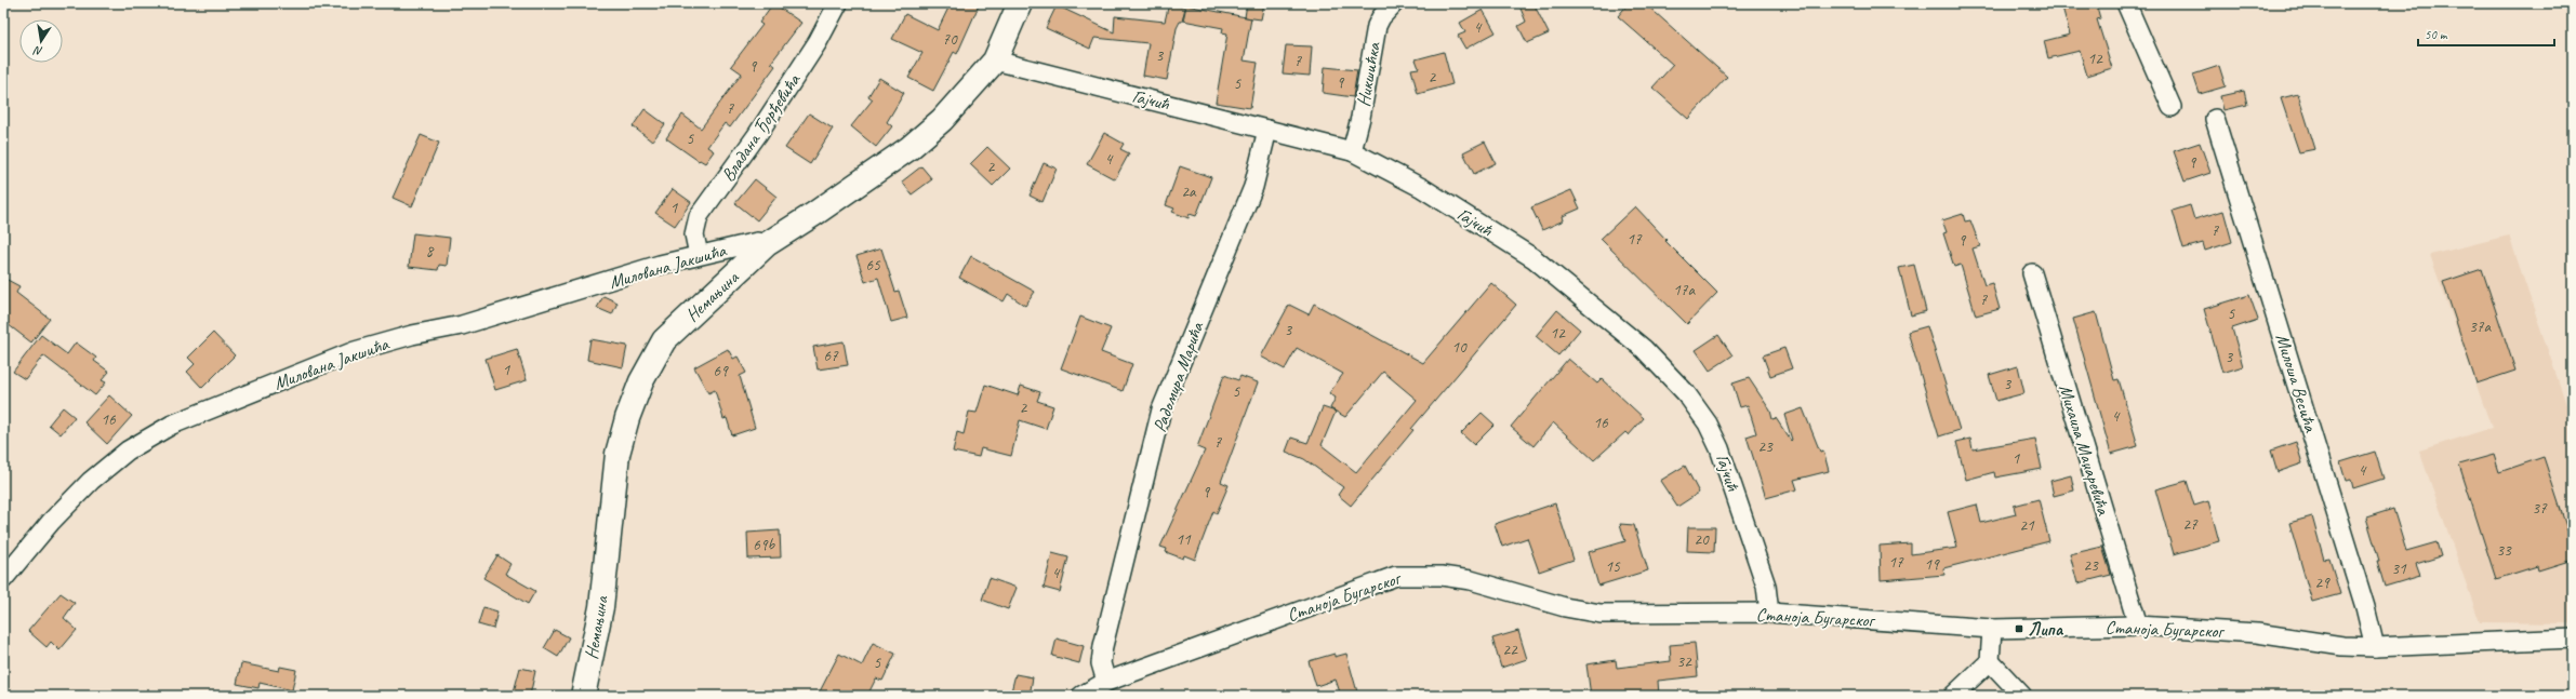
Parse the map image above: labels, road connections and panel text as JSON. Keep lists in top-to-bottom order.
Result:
{
  "streets": {
    "street": [
      "Никшићка",
      "Гајчић",
      "Владана Ђорђевића",
      "Милована Јакшића",
      "Немањина",
      "Радомира Марића",
      "Милоша Весића",
      "Михаила Маџаревића",
      "Станоја Бугарског"
    ]
  },
  "crossings": [
    ["Никшићка", "Гајчић"],
    ["Гајчић", "Немањина"],
    ["Гајчић", "Радомира Марића"],
    ["Гајчић", "Станоја Бугарског"],
    ["Владана Ђорђевића", "Милована Јакшића"],
    ["Милована Јакшића", "Немањина"],
    ["Радомира Марића", "Станоја Бугарског"],
    ["Милоша Весића", "Станоја Бугарског"],
    ["Михаила Маџаревића", "Станоја Бугарског"]
  ],
  "places": {
    "transit": ["Липа"]
  },
  "house_numbers": [
    "4",
    "70",
    "3",
    "12",
    "7",
    "9",
    "2",
    "9",
    "5",
    "7",
    "5",
    "4",
    "9",
    "2",
    "2a",
    "1",
    "7",
    "17",
    "9",
    "8",
    "65",
    "17a",
    "7",
    "5",
    "37a",
    "3",
    "12",
    "10",
    "67",
    "3",
    "1",
    "69",
    "3",
    "5",
    "2",
    "4",
    "16",
    "16",
    "7",
    "23",
    "1",
    "4",
    "9",
    "37",
    "27",
    "21",
    "11",
    "20",
    "69b",
    "33",
    "17",
    "19",
    "23",
    "15",
    "31",
    "4",
    "29",
    "22",
    "32",
    "5"
  ],
  "scale_bar": "50 m",
  "north": "bottom"
}
